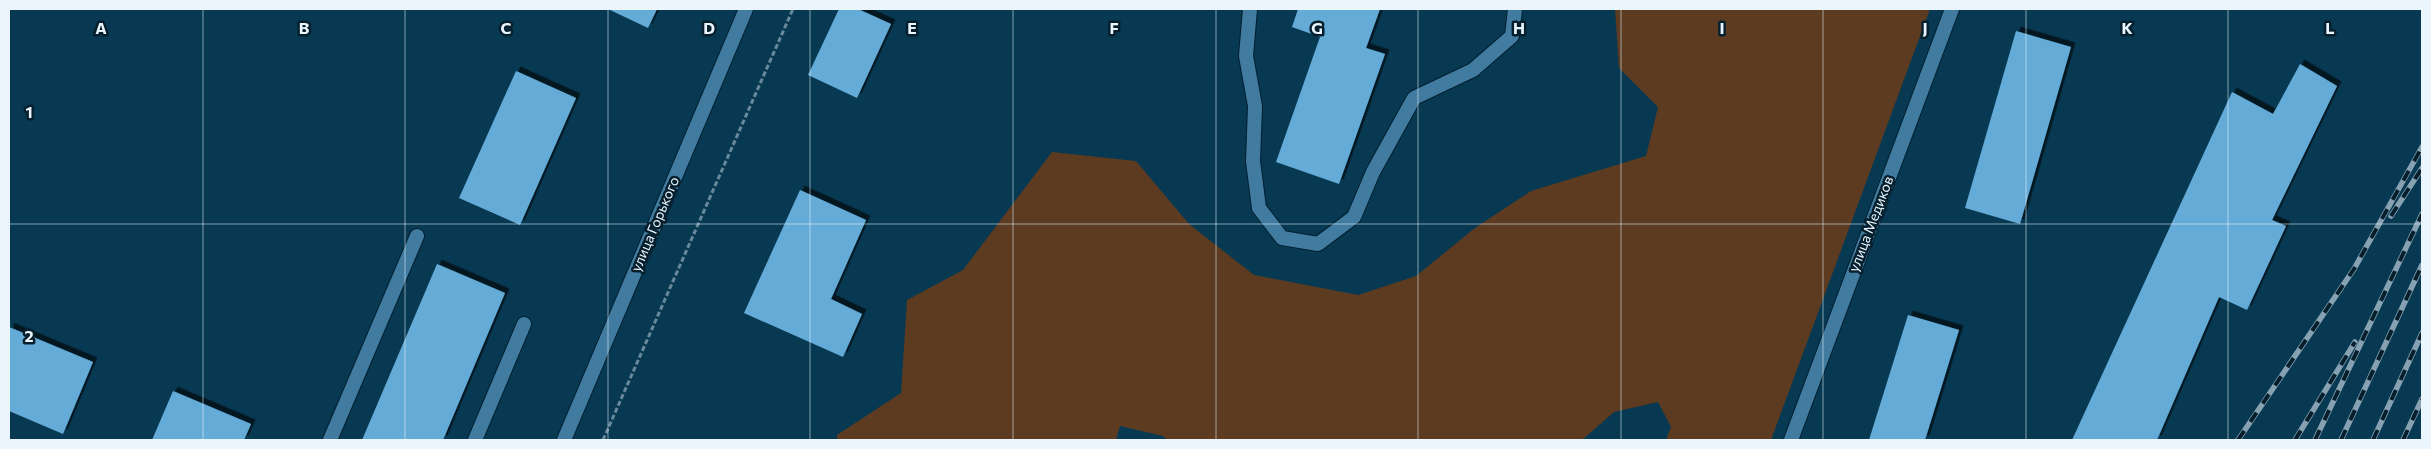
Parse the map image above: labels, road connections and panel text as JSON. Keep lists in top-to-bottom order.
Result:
{
  "streets": {
    "street": ["улица Горького", "улица Медиков"]
  },
  "grid": {
    "columns": [
      "A",
      "B",
      "C",
      "D",
      "E",
      "F",
      "G",
      "H",
      "I",
      "J",
      "K",
      "L"
    ],
    "rows": ["1", "2"]
  }
}
